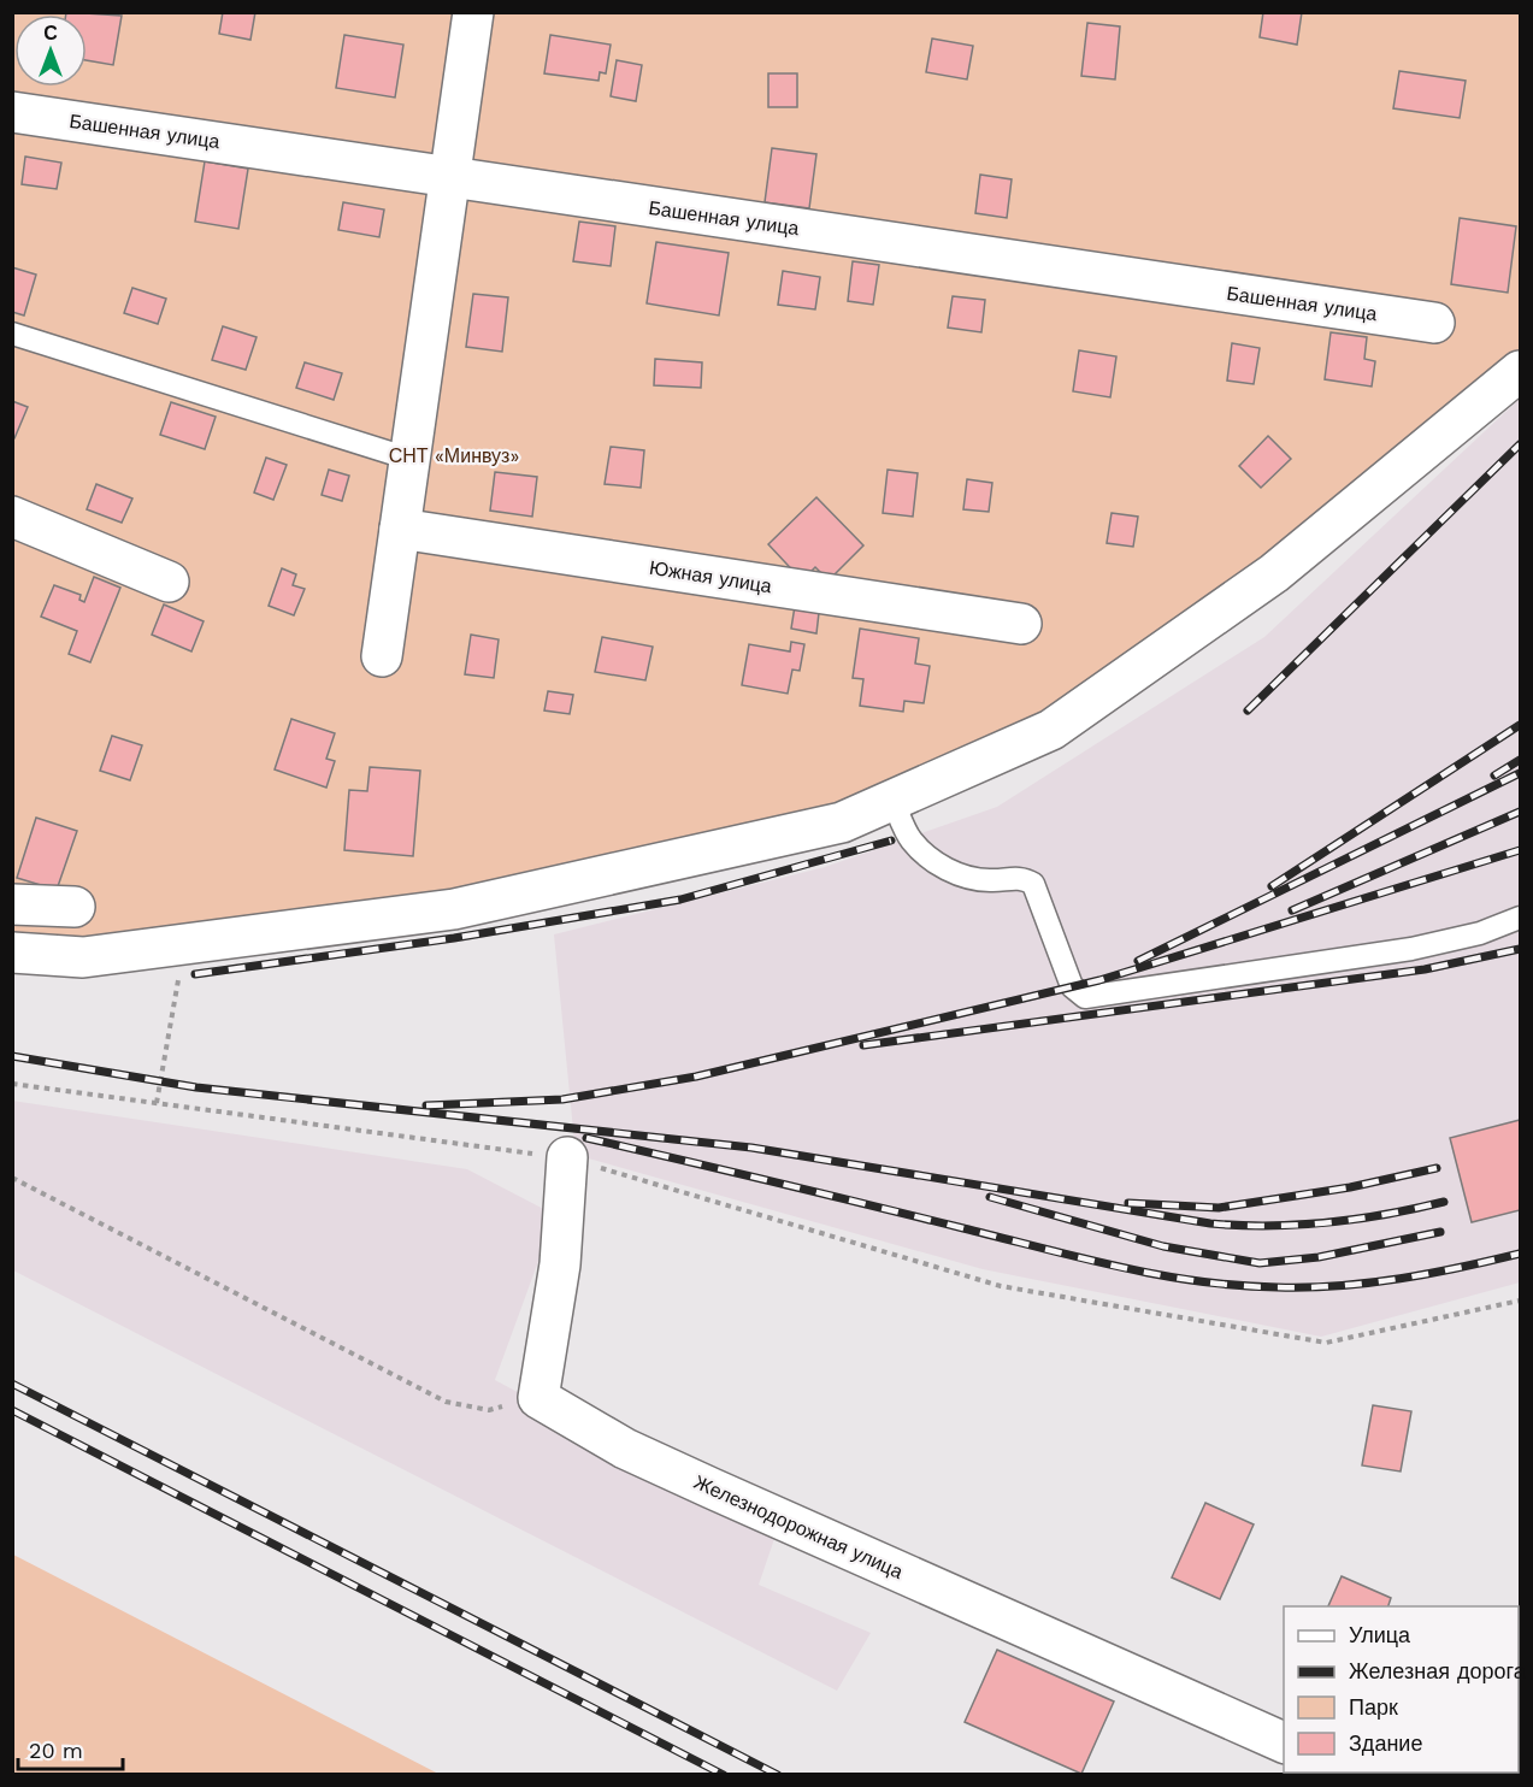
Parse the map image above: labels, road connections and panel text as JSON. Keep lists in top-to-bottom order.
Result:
{
  "streets": {
    "street": ["Башенная улица", "Южная улица", "Железнодорожная улица"]
  },
  "parks": ["СНТ «Минвуз»"],
  "legend": [
    "Улица",
    "Железная дорога",
    "Парк",
    "Здание"
  ],
  "scale_bar": "20 m",
  "north": "top"
}
